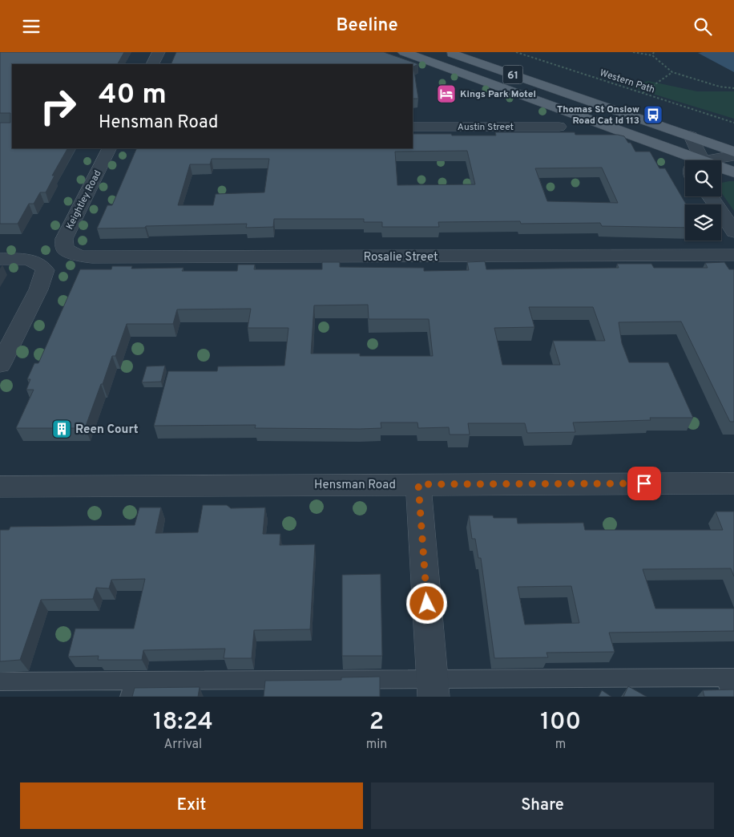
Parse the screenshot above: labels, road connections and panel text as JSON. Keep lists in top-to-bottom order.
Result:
{
  "streets": {
    "main road": ["61"],
    "street": [
      "Austin Street",
      "Keightley Road",
      "Rosalie Street",
      "Hensman Road"
    ],
    "path": ["Western Path"]
  },
  "crossings": [
    ["Keightley Road", "Rosalie Street"]
  ],
  "places": {
    "hotel": ["Kings Park Motel"],
    "bus stop": ["Thomas St Onslow Road Cat Id 113"],
    "building": ["Reen Court"]
  },
  "page": {
    "header": "Beeline",
    "turn": ["40 m", "Hensman Road"],
    "eta": [
      "18:24",
      "Arrival",
      "2",
      "min",
      "100",
      "m"
    ],
    "buttons": ["Exit", "Share"]
  }
}
